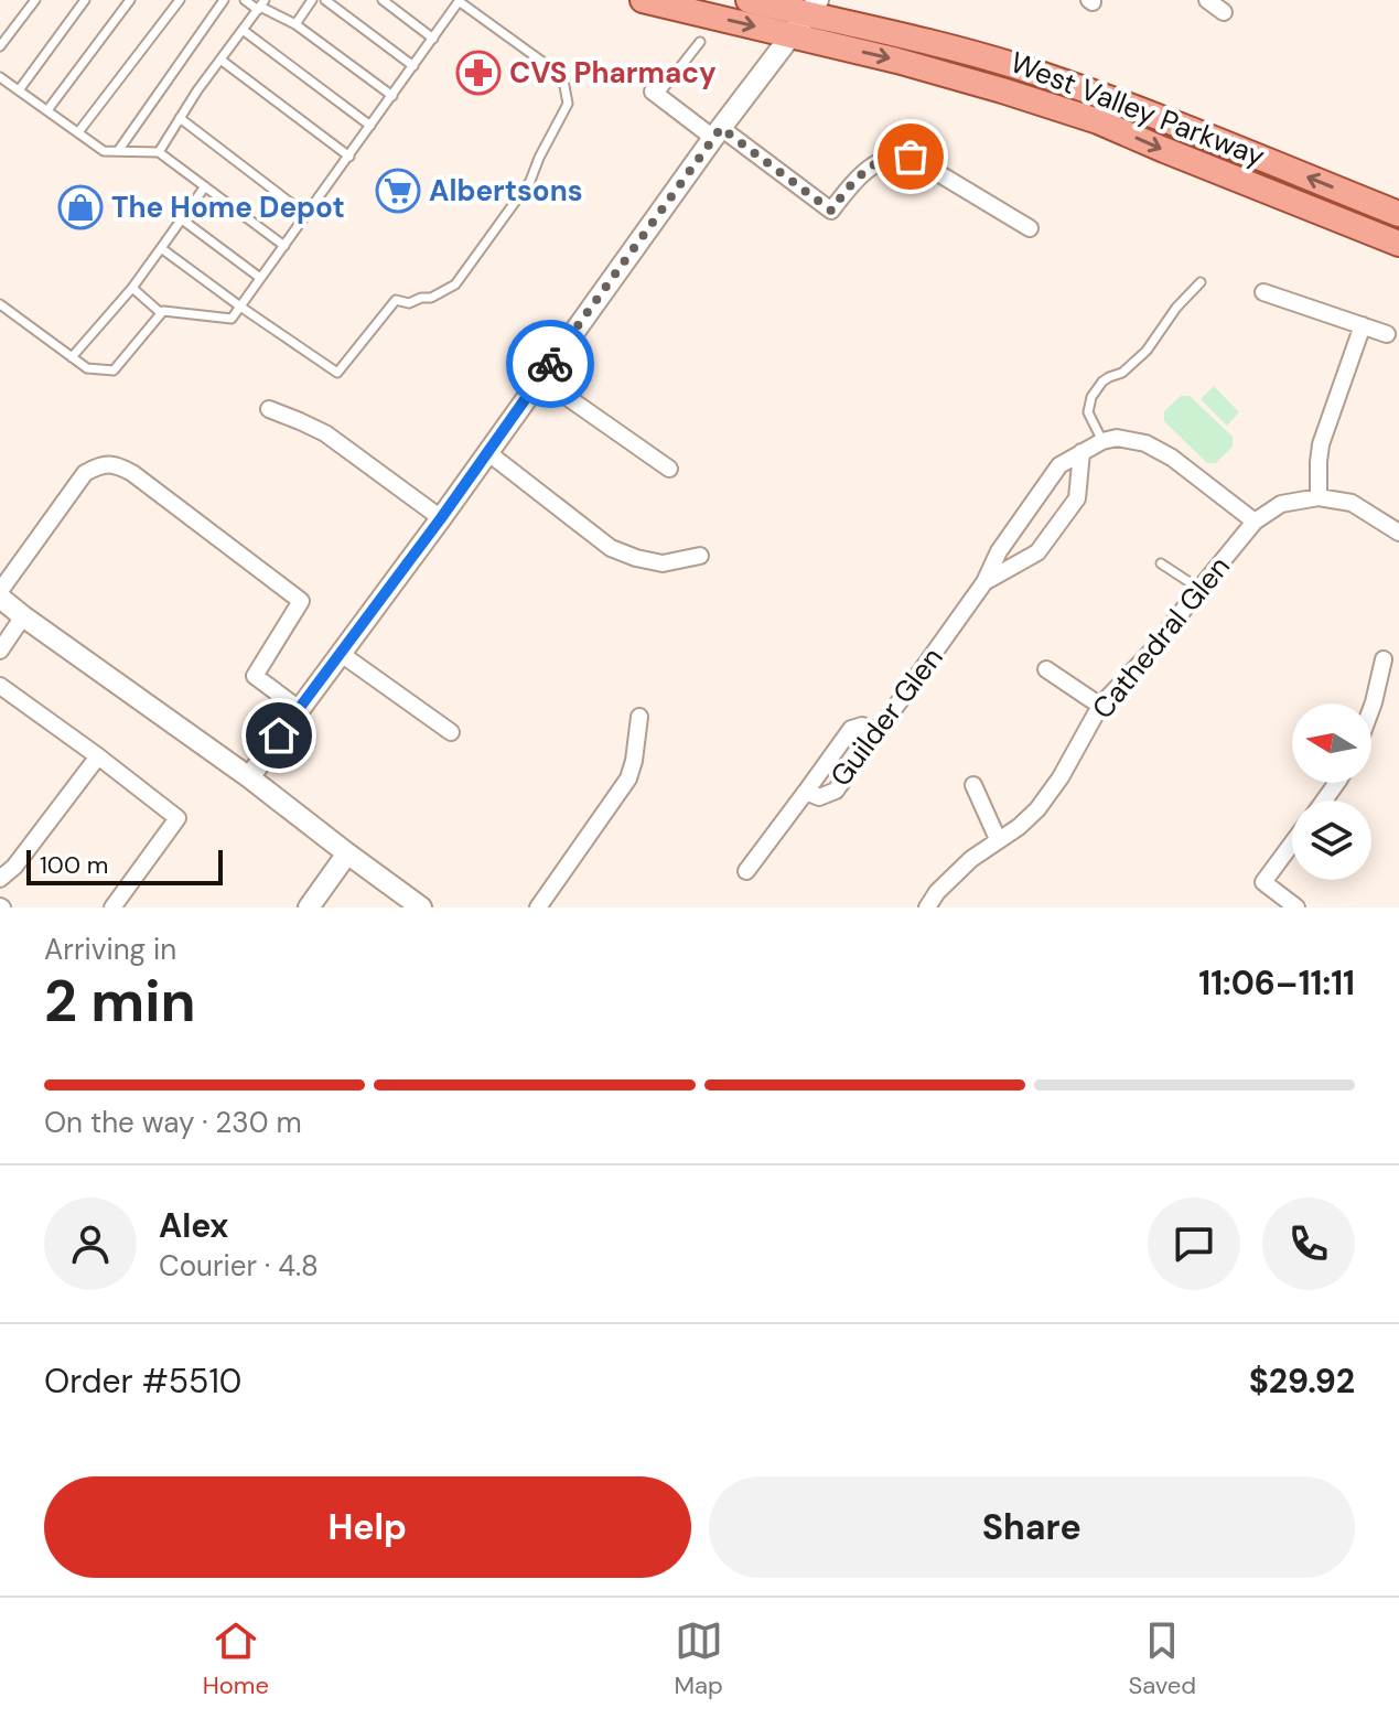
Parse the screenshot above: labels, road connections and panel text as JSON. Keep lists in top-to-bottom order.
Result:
{
  "streets": {
    "main road": ["West Valley Parkway"],
    "street": ["Cathedral Glen", "Guilder Glen"]
  },
  "places": {
    "pharmacy": ["CVS Pharmacy"],
    "supermarket": ["Albertsons"],
    "shop": ["The Home Depot"]
  },
  "scale_bar": "100 m",
  "north": "left",
  "page": {
    "scale": "100 m",
    "heading": ["2 min", "Arriving in", "11:06–11:11"],
    "panel": [
      "Alex",
      "Courier · 4.8",
      "Order #5510",
      "$29.92"
    ],
    "bar": "On the way · 230 m",
    "buttons": ["Help", "Share"],
    "tabs": ["Home", "Map", "Saved"]
  }
}
